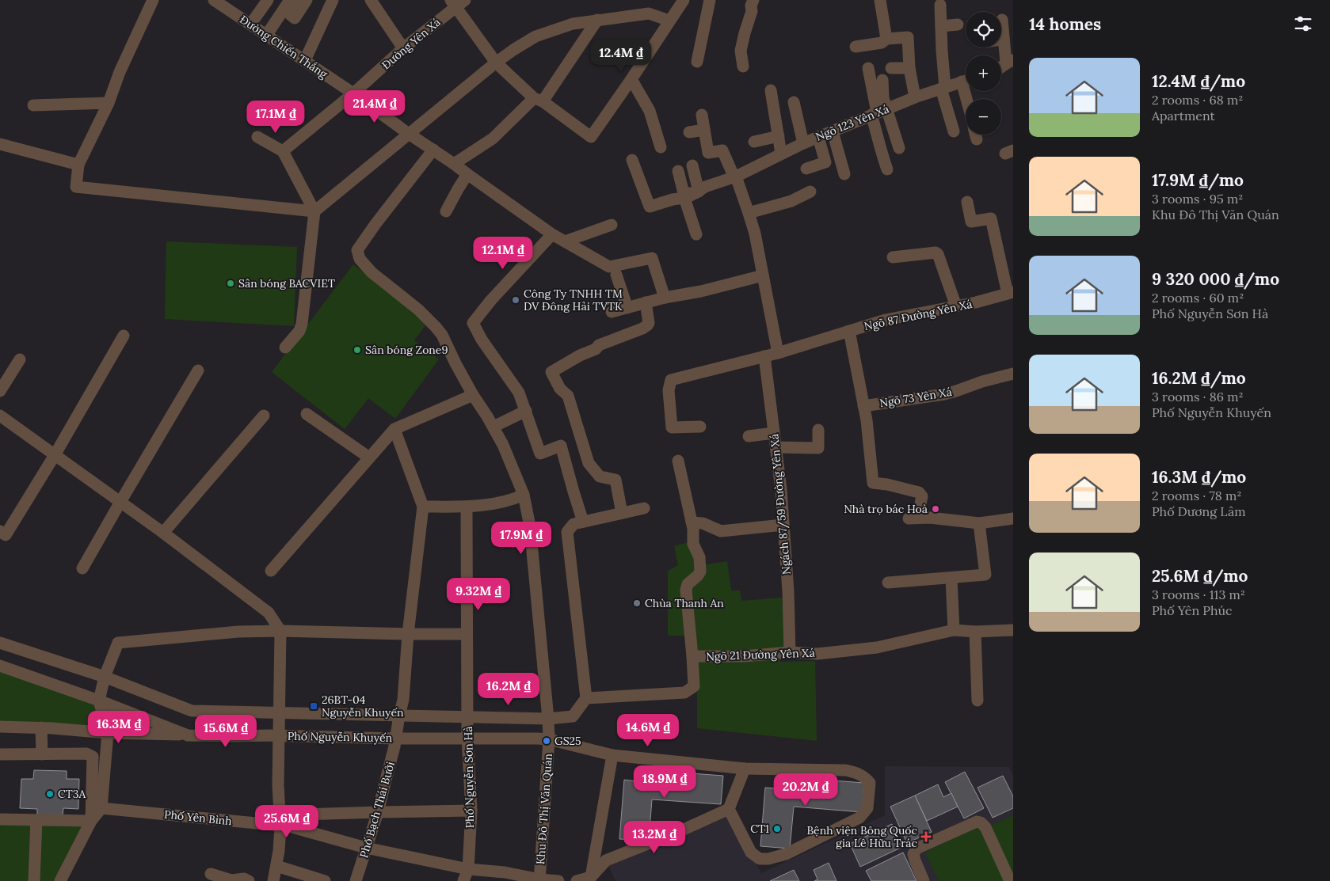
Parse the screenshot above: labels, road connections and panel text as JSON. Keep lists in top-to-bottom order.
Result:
{
  "streets": {
    "street": [
      "Đường Yên Xá",
      "Đường Chiến Thắng",
      "Ngõ 123 Yên Xá",
      "Ngõ 87 Đường Yên Xá",
      "Ngõ 73 Yên Xá",
      "Ngách 87/59 Đường Yên Xá",
      "Ngõ 21 Đường Yên Xá",
      "Phố Nguyễn Khuyến",
      "Phố Nguyễn Sơn Hà",
      "Khu Đô Thị Văn Quán",
      "Phố Bạch Thái Bưởi",
      "Phố Yên Bình"
    ]
  },
  "crossings": [
    ["Đường Yên Xá", "Đường Chiến Thắng"],
    ["Đường Chiến Thắng", "Khu Đô Thị Văn Quán"],
    ["Ngõ 87 Đường Yên Xá", "Ngách 87/59 Đường Yên Xá"],
    ["Ngách 87/59 Đường Yên Xá", "Ngõ 21 Đường Yên Xá"],
    ["Phố Nguyễn Khuyến", "Phố Nguyễn Sơn Hà"],
    ["Phố Nguyễn Khuyến", "Khu Đô Thị Văn Quán"],
    ["Phố Nguyễn Khuyến", "Phố Bạch Thái Bưởi"],
    ["Phố Nguyễn Sơn Hà", "Phố Yên Bình"],
    ["Khu Đô Thị Văn Quán", "Phố Yên Bình"],
    ["Phố Bạch Thái Bưởi", "Phố Yên Bình"]
  ],
  "places": {
    "other": [
      "Sân bóng BACVIET",
      "Công Ty TNHH TM DV Đông Hải TVTK",
      "Sân bóng Zone9",
      "Nhà trọ bác Hoà",
      "Chùa Thanh An",
      "GS25",
      "CT3A",
      "CT1"
    ],
    "transit": ["26BT-04 Nguyễn Khuyến"],
    "health": ["Bệnh viện Bỏng Quốc gia Lê Hữu Trác"]
  },
  "page": {
    "heading": "14 homes",
    "map_buttons": ["+", "−"],
    "price": [
      "12.4M ₫",
      "21.4M ₫",
      "17.1M ₫",
      "12.1M ₫",
      "17.9M ₫",
      "9.32M ₫",
      "16.2M ₫",
      "16.3M ₫",
      "14.6M ₫",
      "15.6M ₫",
      "18.9M ₫",
      "20.2M ₫",
      "25.6M ₫",
      "13.2M ₫"
    ],
    "list": [
      {
        "name": "12.4M ₫/mo",
        "note": "2 rooms · 68 m² · Apartment"
      },
      {
        "name": "17.9M ₫/mo",
        "note": "3 rooms · 95 m² · Khu Đô Thị Văn Quán"
      },
      {
        "name": "9 320 000 ₫/mo",
        "note": "2 rooms · 60 m² · Phố Nguyễn Sơn Hà"
      },
      {
        "name": "16.2M ₫/mo",
        "note": "3 rooms · 86 m² · Phố Nguyễn Khuyến"
      },
      {
        "name": "16.3M ₫/mo",
        "note": "2 rooms · 78 m² · Phố Dương Lâm"
      },
      {
        "name": "25.6M ₫/mo",
        "note": "3 rooms · 113 m² · Phố Yên Phúc"
      }
    ]
  }
}
